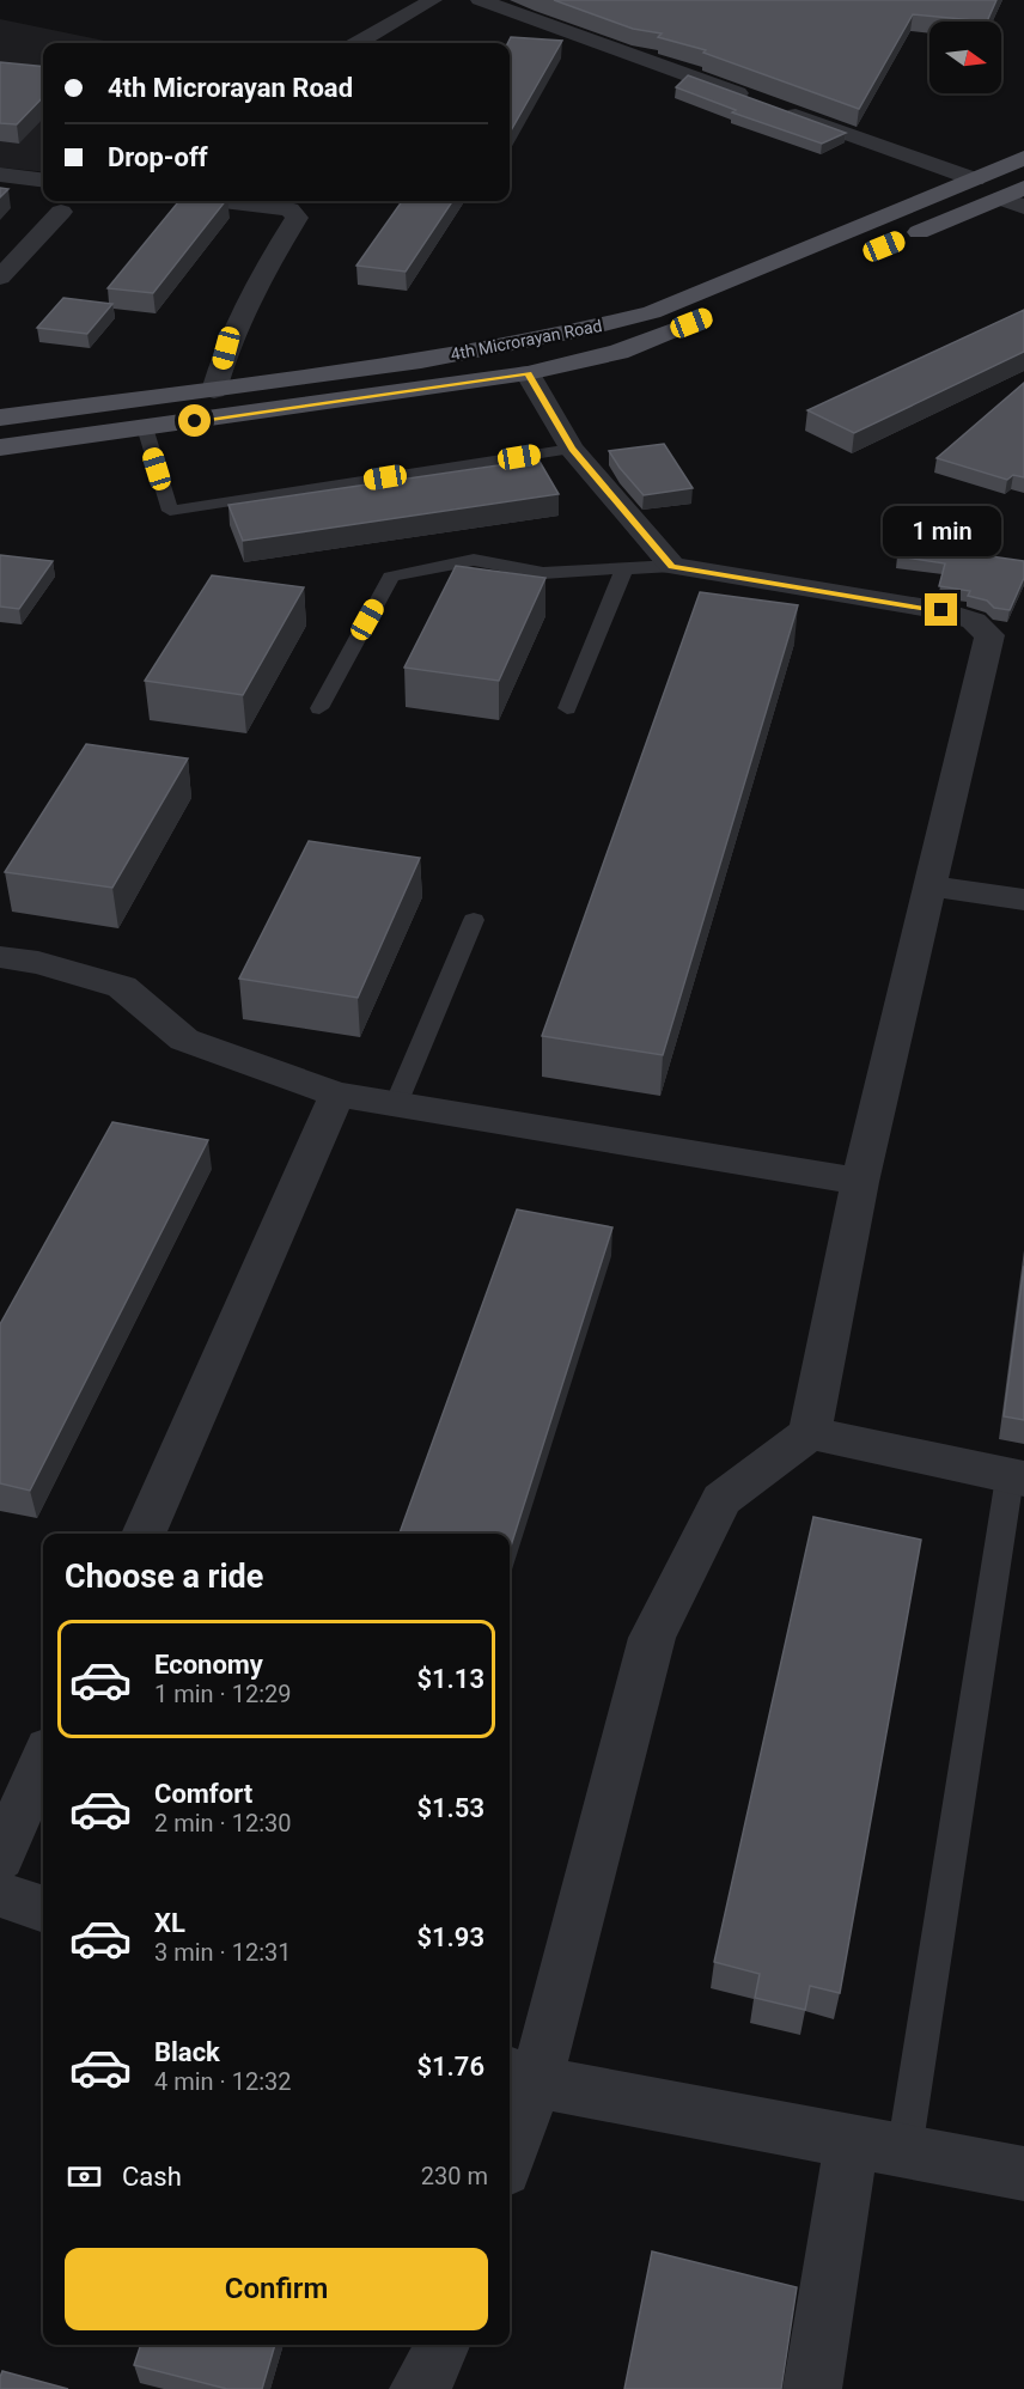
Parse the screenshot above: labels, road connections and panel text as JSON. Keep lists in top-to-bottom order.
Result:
{
  "streets": {
    "main road": ["4th Microrayan Road"]
  },
  "north": "right",
  "page": {
    "banner": ["4th Microrayan Road", "Drop-off"],
    "bubble": "1 min",
    "heading": "Choose a ride",
    "list": [
      {
        "name": "Economy",
        "note": "1 min · 12:29",
        "value": "$1.13"
      },
      {
        "name": "Comfort",
        "note": "2 min · 12:30",
        "value": "$1.53"
      },
      {
        "name": "XL",
        "note": "3 min · 12:31",
        "value": "$1.93"
      },
      {
        "name": "Black",
        "note": "4 min · 12:32",
        "value": "$1.76"
      }
    ],
    "pay": ["Cash", "230 m"],
    "buttons": "Confirm"
  }
}
